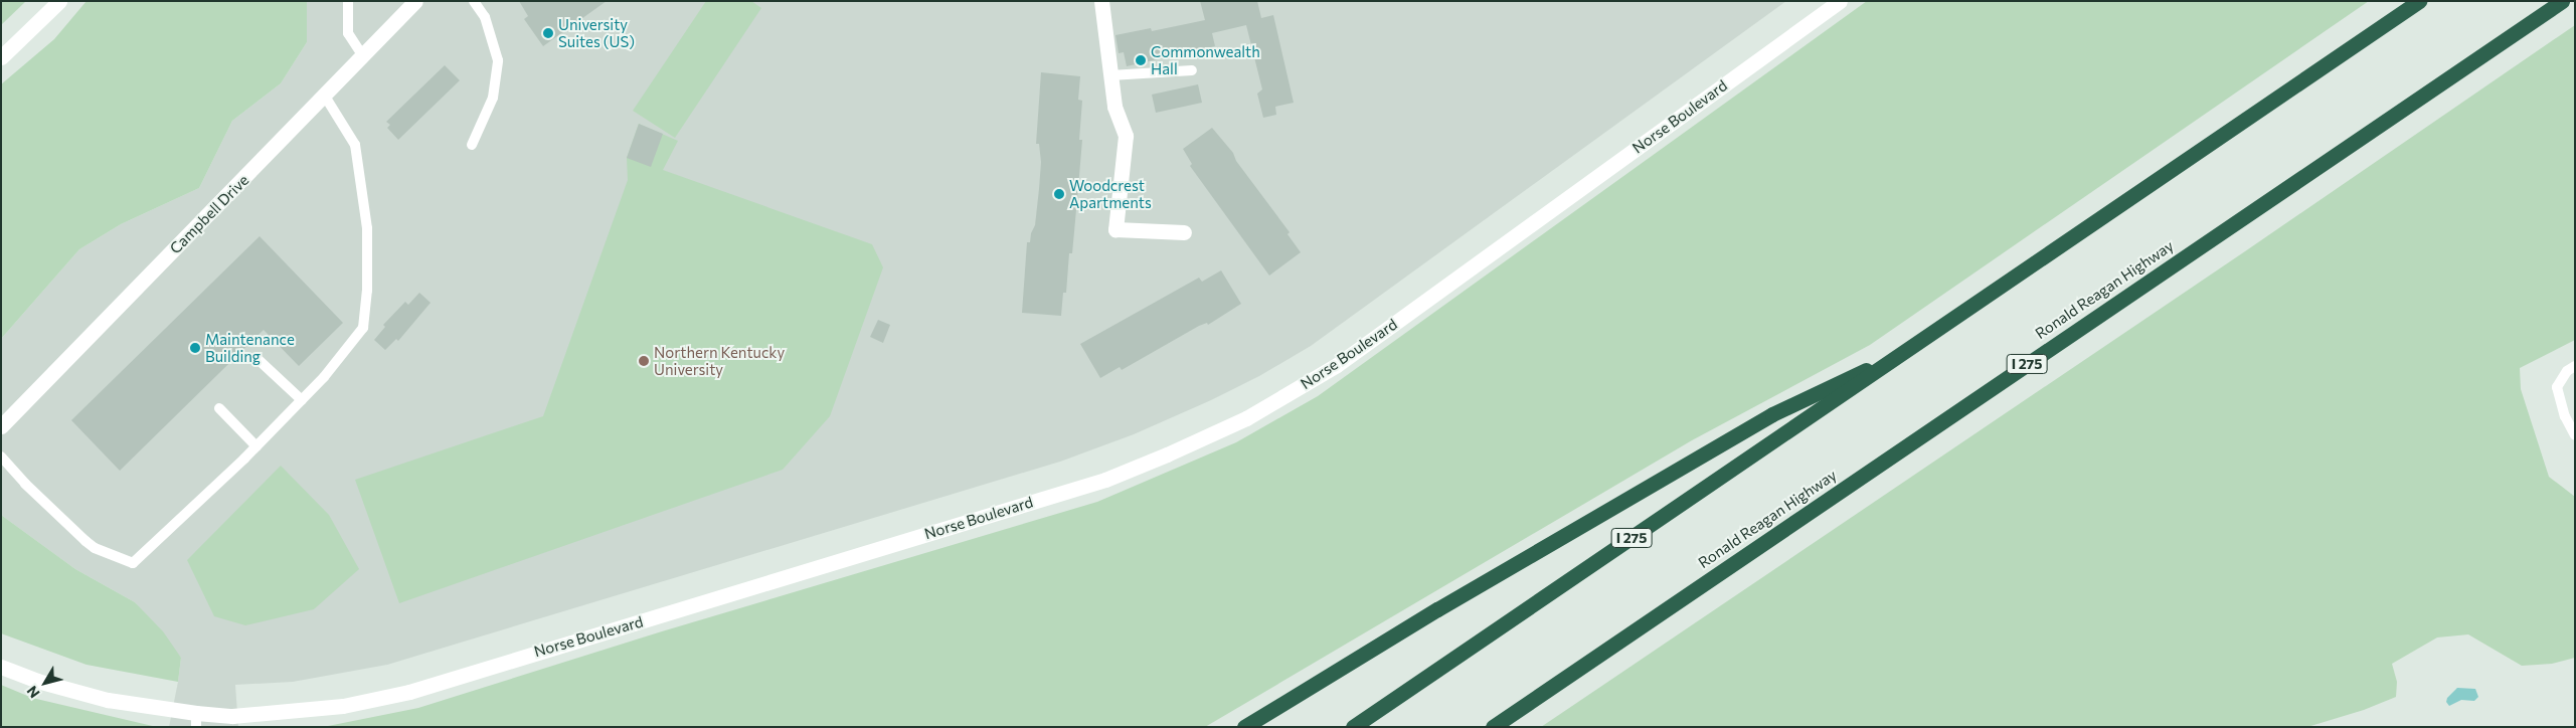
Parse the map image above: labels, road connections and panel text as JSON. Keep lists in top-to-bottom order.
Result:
{
  "streets": {
    "highway": ["Ronald Reagan Highway", "I 275"],
    "street": ["Norse Boulevard", "Campbell Drive"]
  },
  "places": [
    "University Suites (US)",
    "Commonwealth Hall",
    "Woodcrest Apartments",
    "Maintenance Building",
    "Northern Kentucky University"
  ],
  "north": "bottom left"
}
